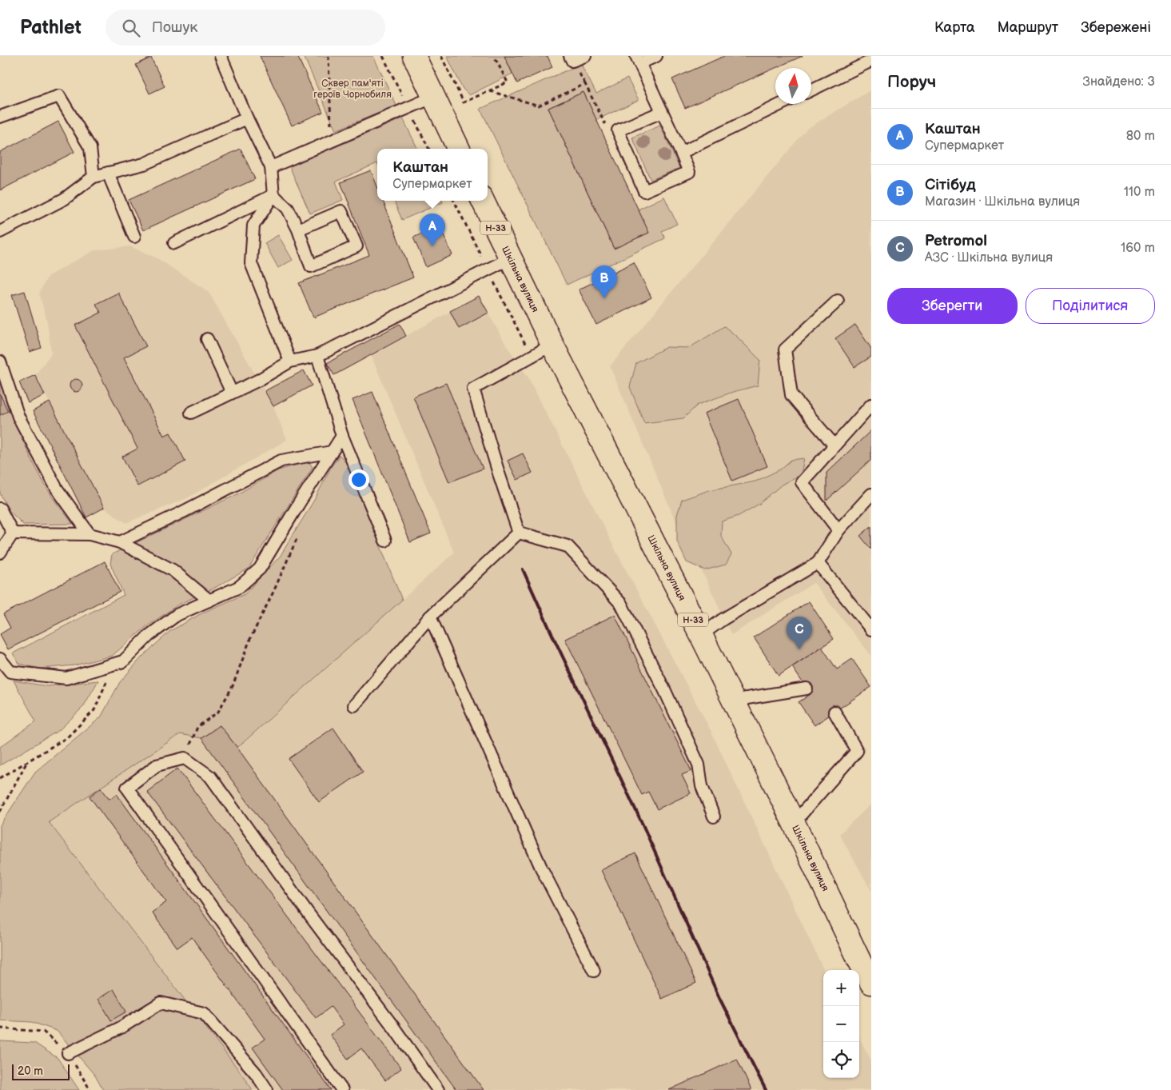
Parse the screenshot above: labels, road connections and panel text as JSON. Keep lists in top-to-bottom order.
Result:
{
  "streets": {
    "main road": ["Н-33", "Шкільна вулиця"]
  },
  "parks": ["Сквер пам'яті героїв Чорнобиля"],
  "scale_bar": "20 m",
  "north": "top",
  "page": {
    "header": "Pathlet",
    "search": "Пошук",
    "nav": ["Карта", "Маршрут", "Збережені"],
    "heading": ["Поруч", "Знайдено: 3"],
    "list": [
      {
        "mark": "A",
        "name": "Каштан",
        "note": "Супермаркет",
        "value": "80 m"
      },
      {
        "mark": "B",
        "name": "Сітібуд",
        "note": "Магазин · Шкільна вулиця",
        "value": "110 m"
      },
      {
        "mark": "C",
        "name": "Petromol",
        "note": "АЗС · Шкільна вулиця",
        "value": "160 m"
      }
    ],
    "popup": ["Каштан", "Супермаркет"],
    "pins": ["A", "B", "C"],
    "buttons": ["Зберегти", "Поділитися"],
    "map_buttons": ["+", "−"],
    "scale": "20 m"
  }
}
